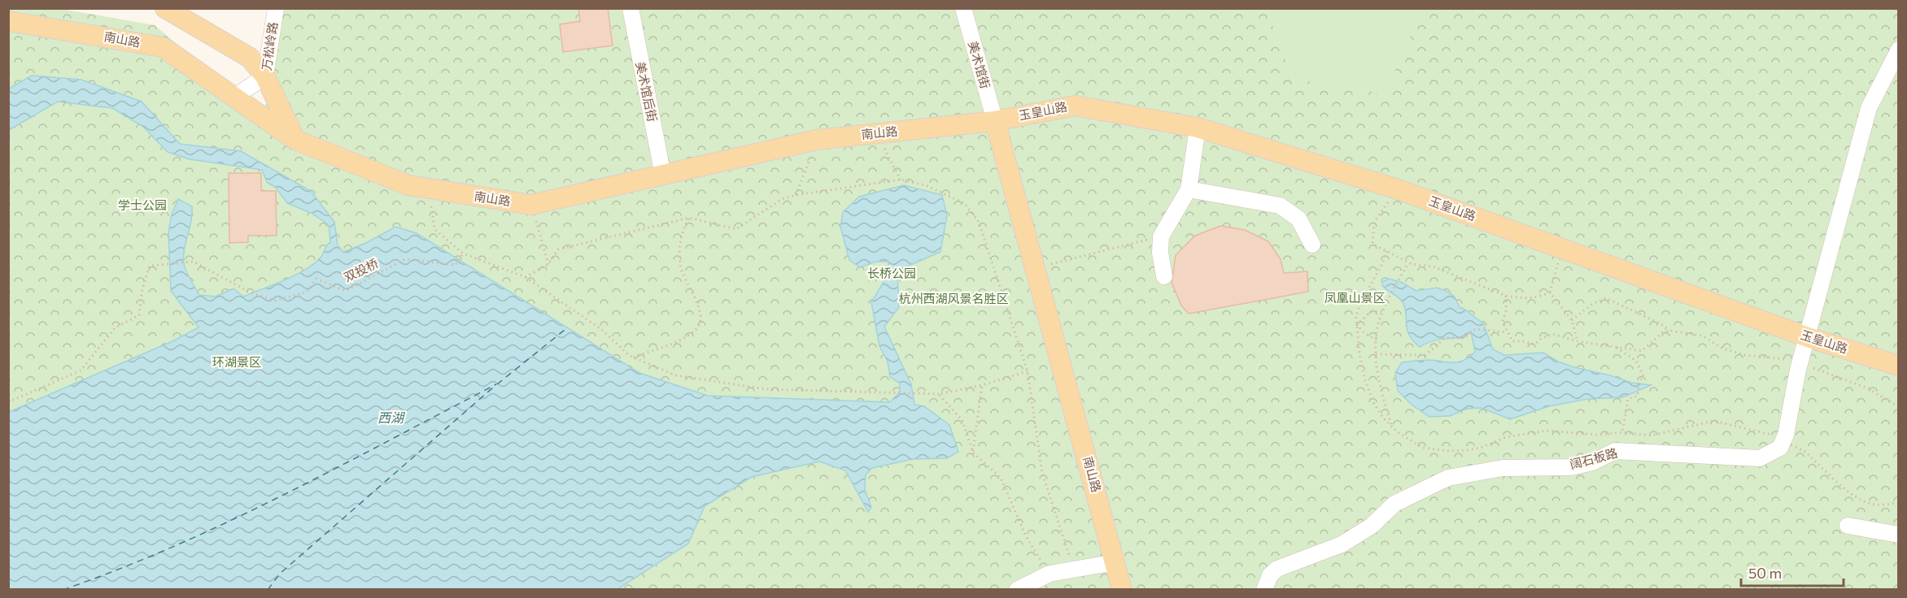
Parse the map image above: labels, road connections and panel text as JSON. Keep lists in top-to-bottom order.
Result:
{
  "streets": {
    "main road": ["南山路", "玉皇山路"],
    "street": [
      "万松岭路",
      "美术馆街",
      "美术馆后街",
      "阔石板路"
    ],
    "path": ["双投桥"]
  },
  "crossings": [
    ["南山路", "万松岭路"],
    ["南山路", "美术馆街"],
    ["南山路", "美术馆后街"],
    ["南山路", "玉皇山路"],
    ["美术馆街", "玉皇山路"]
  ],
  "water": ["西湖"],
  "parks": [
    "学士公园",
    "长桥公园",
    "凤凰山景区",
    "杭州西湖风景名胜区",
    "环湖景区"
  ],
  "scale_bar": "50 m"
}
